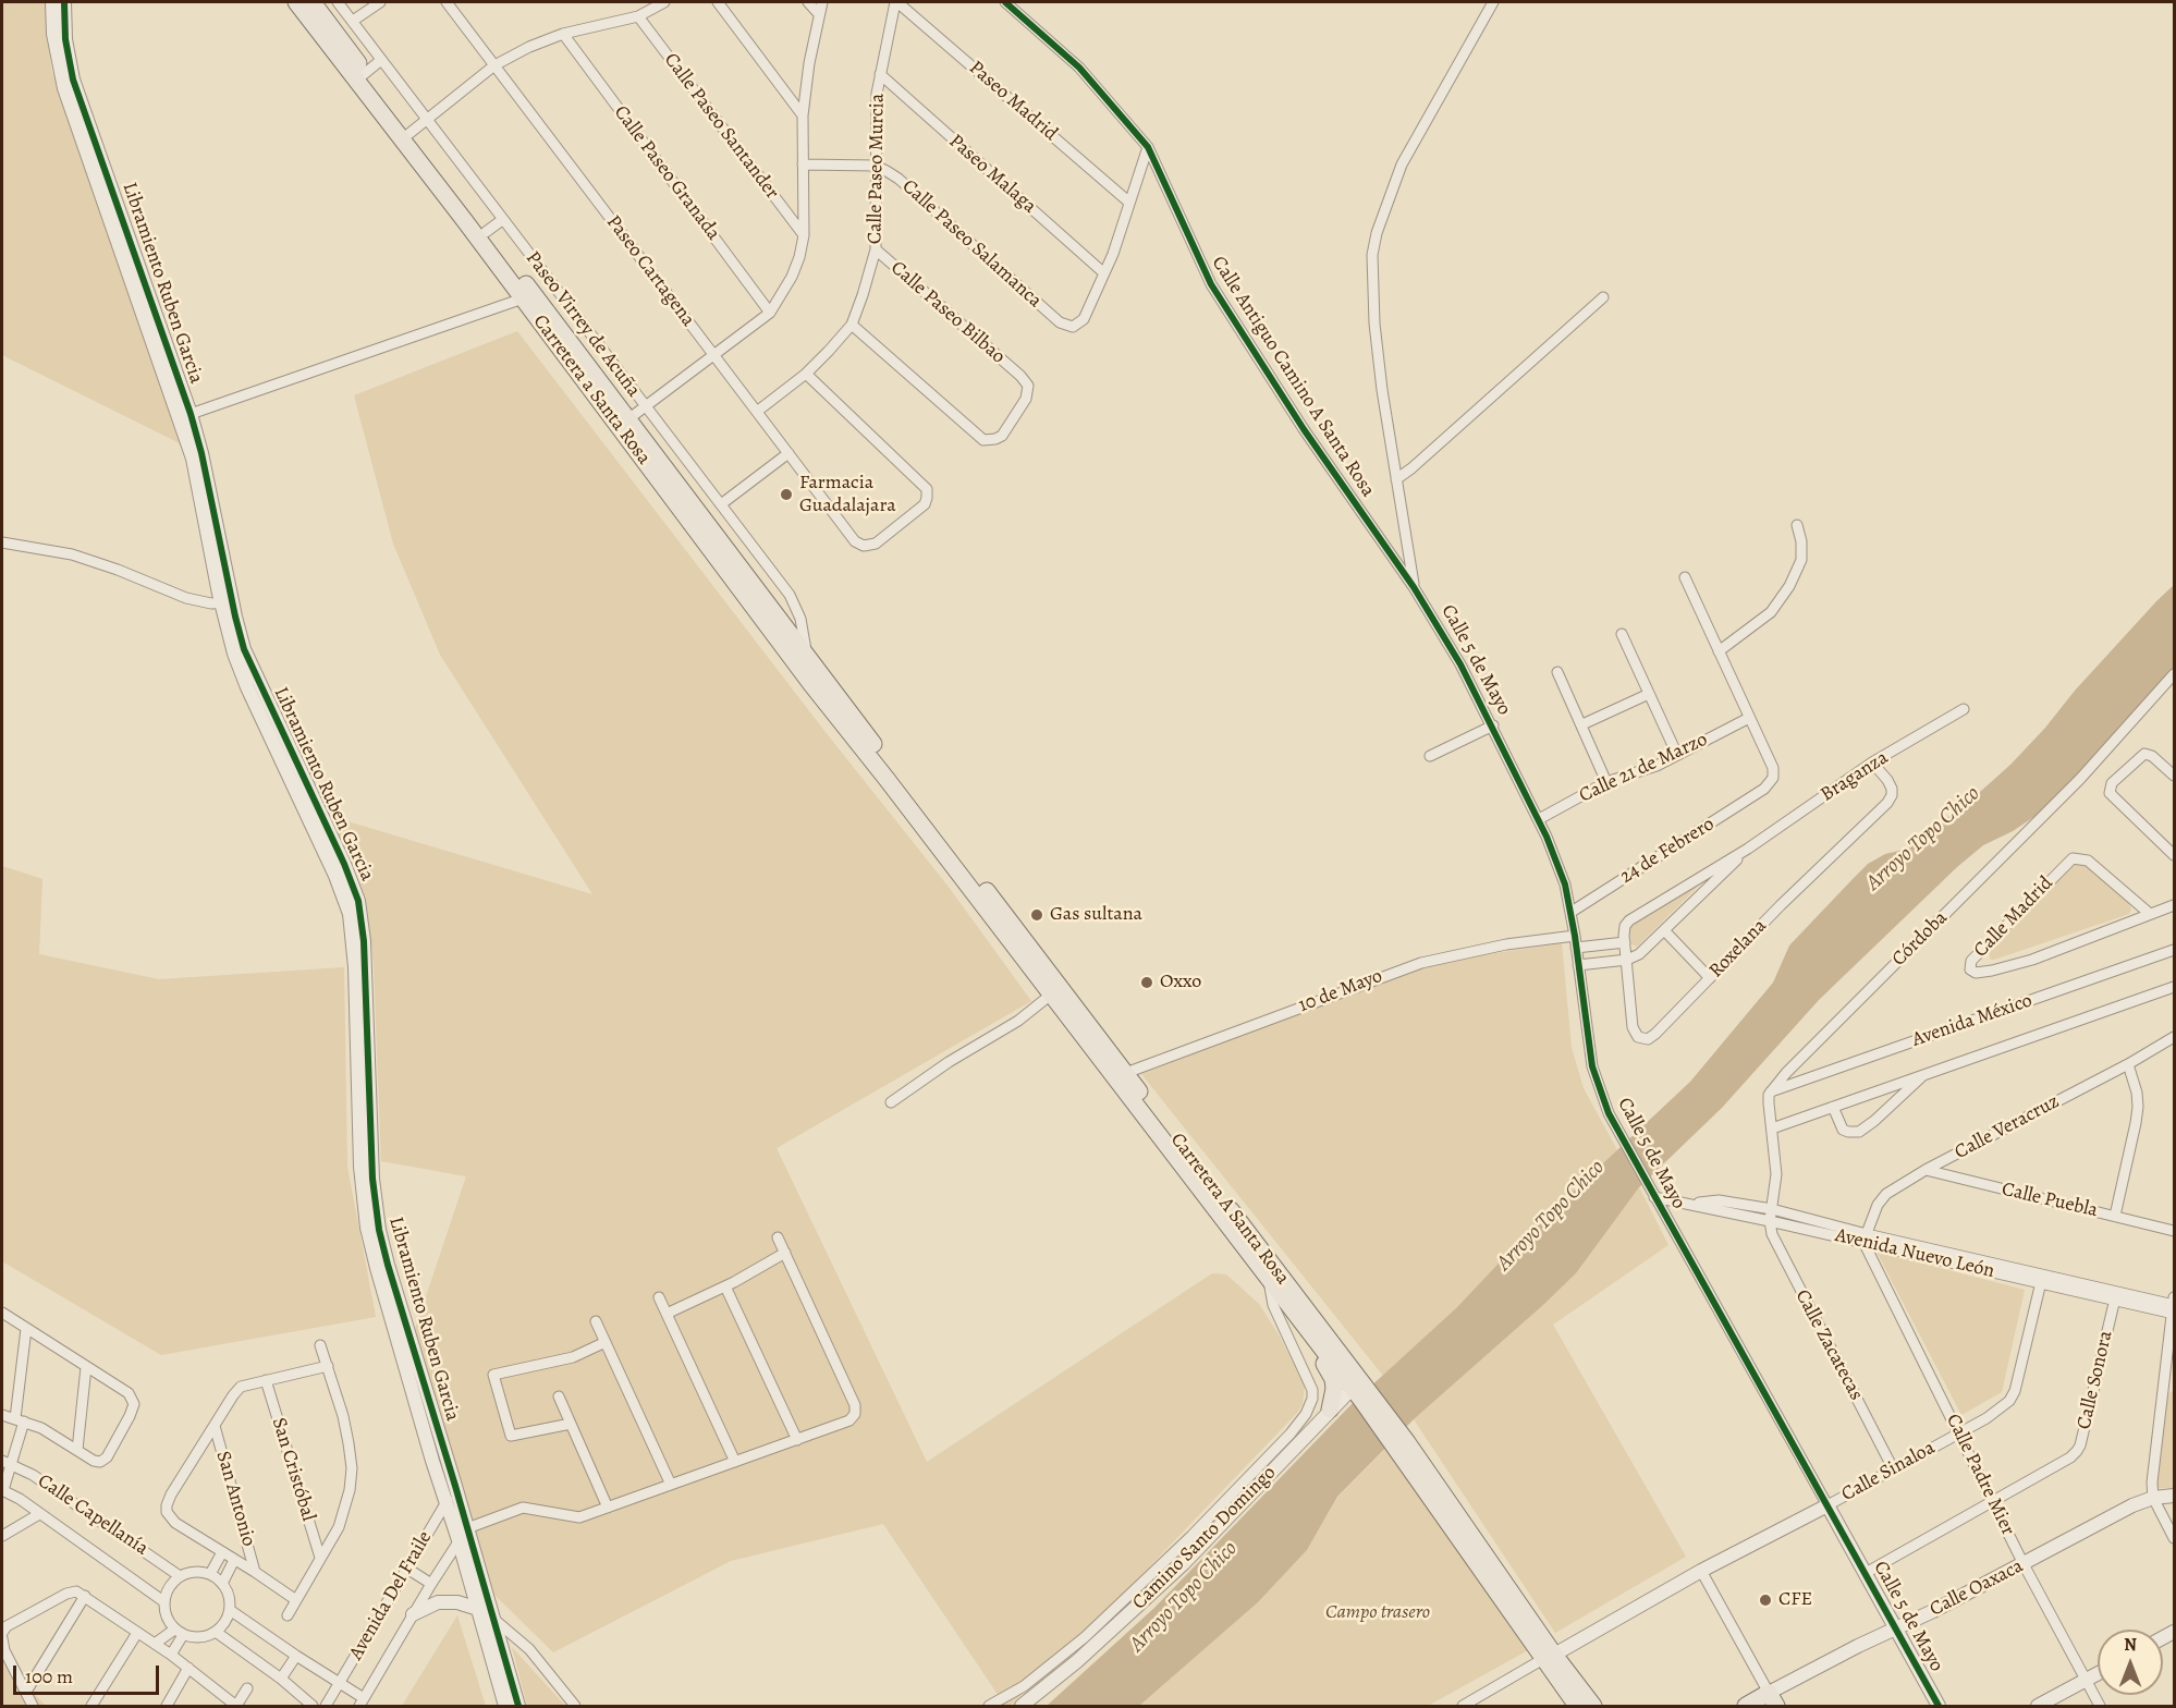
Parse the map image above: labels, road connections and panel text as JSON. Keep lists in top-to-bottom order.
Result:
{
  "streets": {
    "main road": ["Carretera a Santa Rosa", "Carretera A Santa Rosa", "Calle Oaxaca"],
    "street": [
      "Paseo Madrid",
      "Calle Paseo Santander",
      "Calle Paseo Murcia",
      "Calle Paseo Granada",
      "Paseo Malaga",
      "Calle Paseo Salamanca",
      "Paseo Cartagena",
      "Libramiento Ruben Garcia",
      "Calle Paseo Bilbao",
      "Paseo Virrey de Acuña",
      "Calle Antiguo Camino A Santa Rosa",
      "Calle 5 de Mayo",
      "Calle 21 de Marzo",
      "Braganza",
      "24 de Febrero",
      "Calle Madrid",
      "Córdoba",
      "Roxelana",
      "10 de Mayo",
      "Avenida México",
      "Calle Veracruz",
      "Calle Puebla",
      "Avenida Nuevo León",
      "Calle Zacatecas",
      "Calle Sonora",
      "San Cristóbal",
      "Calle Sinaloa",
      "Calle Padre Mier",
      "San Antonio",
      "Calle Capellanía",
      "Camino Santo Domingo",
      "Avenida Del Fraile"
    ]
  },
  "crossings": [
    ["Paseo Madrid", "Calle Paseo Murcia"],
    ["Calle Paseo Murcia", "Paseo Malaga"],
    ["Calle Paseo Murcia", "Calle Paseo Salamanca"],
    ["Calle Paseo Murcia", "Paseo Cartagena"],
    ["Calle Paseo Murcia", "Calle Paseo Bilbao"],
    ["Paseo Malaga", "Calle Paseo Salamanca"],
    ["Libramiento Ruben Garcia", "Avenida Del Fraile"],
    ["Paseo Virrey de Acuña", "Carretera a Santa Rosa"],
    ["Calle Antiguo Camino A Santa Rosa", "Calle 5 de Mayo"],
    ["Carretera a Santa Rosa", "Carretera A Santa Rosa"],
    ["Calle 5 de Mayo", "Calle 21 de Marzo"],
    ["Calle 5 de Mayo", "24 de Febrero"],
    ["Calle 5 de Mayo", "10 de Mayo"],
    ["Calle 5 de Mayo", "Avenida Nuevo León"],
    ["Calle 5 de Mayo", "Calle Sonora"],
    ["Calle 5 de Mayo", "Calle Sinaloa"],
    ["Calle 5 de Mayo", "Calle Oaxaca"],
    ["Calle 21 de Marzo", "24 de Febrero"],
    ["Braganza", "Roxelana"],
    ["Córdoba", "Avenida México"],
    ["10 de Mayo", "Carretera A Santa Rosa"],
    ["Calle Veracruz", "Calle Puebla"],
    ["Calle Veracruz", "Avenida Nuevo León"],
    ["Calle Veracruz", "Calle Padre Mier"],
    ["Carretera A Santa Rosa", "Calle Sinaloa"],
    ["Carretera A Santa Rosa", "Camino Santo Domingo"],
    ["Avenida Nuevo León", "Calle Zacatecas"],
    ["Avenida Nuevo León", "Calle Sonora"],
    ["Avenida Nuevo León", "Calle Sinaloa"],
    ["Avenida Nuevo León", "Calle Padre Mier"],
    ["Calle Zacatecas", "Calle Sinaloa"],
    ["Calle Sonora", "Calle Padre Mier"],
    ["Calle Sinaloa", "Calle Padre Mier"],
    ["Calle Padre Mier", "Calle Oaxaca"]
  ],
  "water": ["Arroyo Topo Chico"],
  "parks": ["Campo trasero"],
  "places": [
    "Farmacia Guadalajara",
    "Gas sultana",
    "Oxxo",
    "CFE"
  ],
  "scale_bar": "100 m",
  "north": "top"
}
